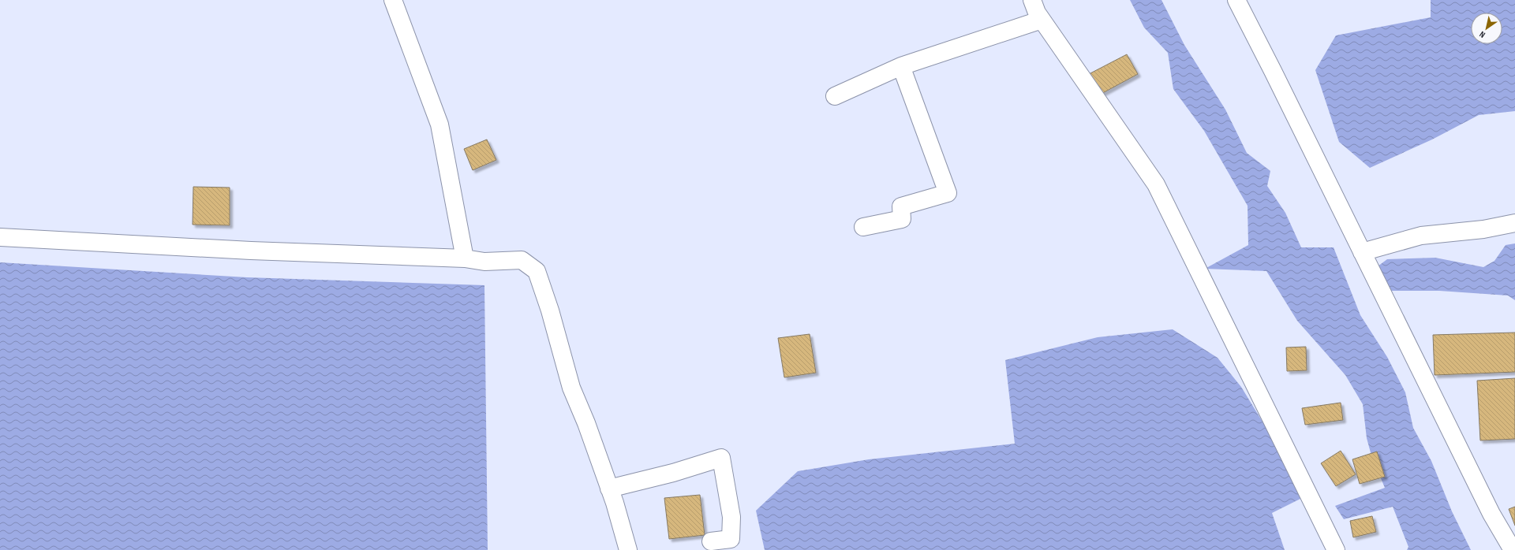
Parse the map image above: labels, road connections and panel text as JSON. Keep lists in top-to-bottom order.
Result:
{
  "north": "bottom left"
}
